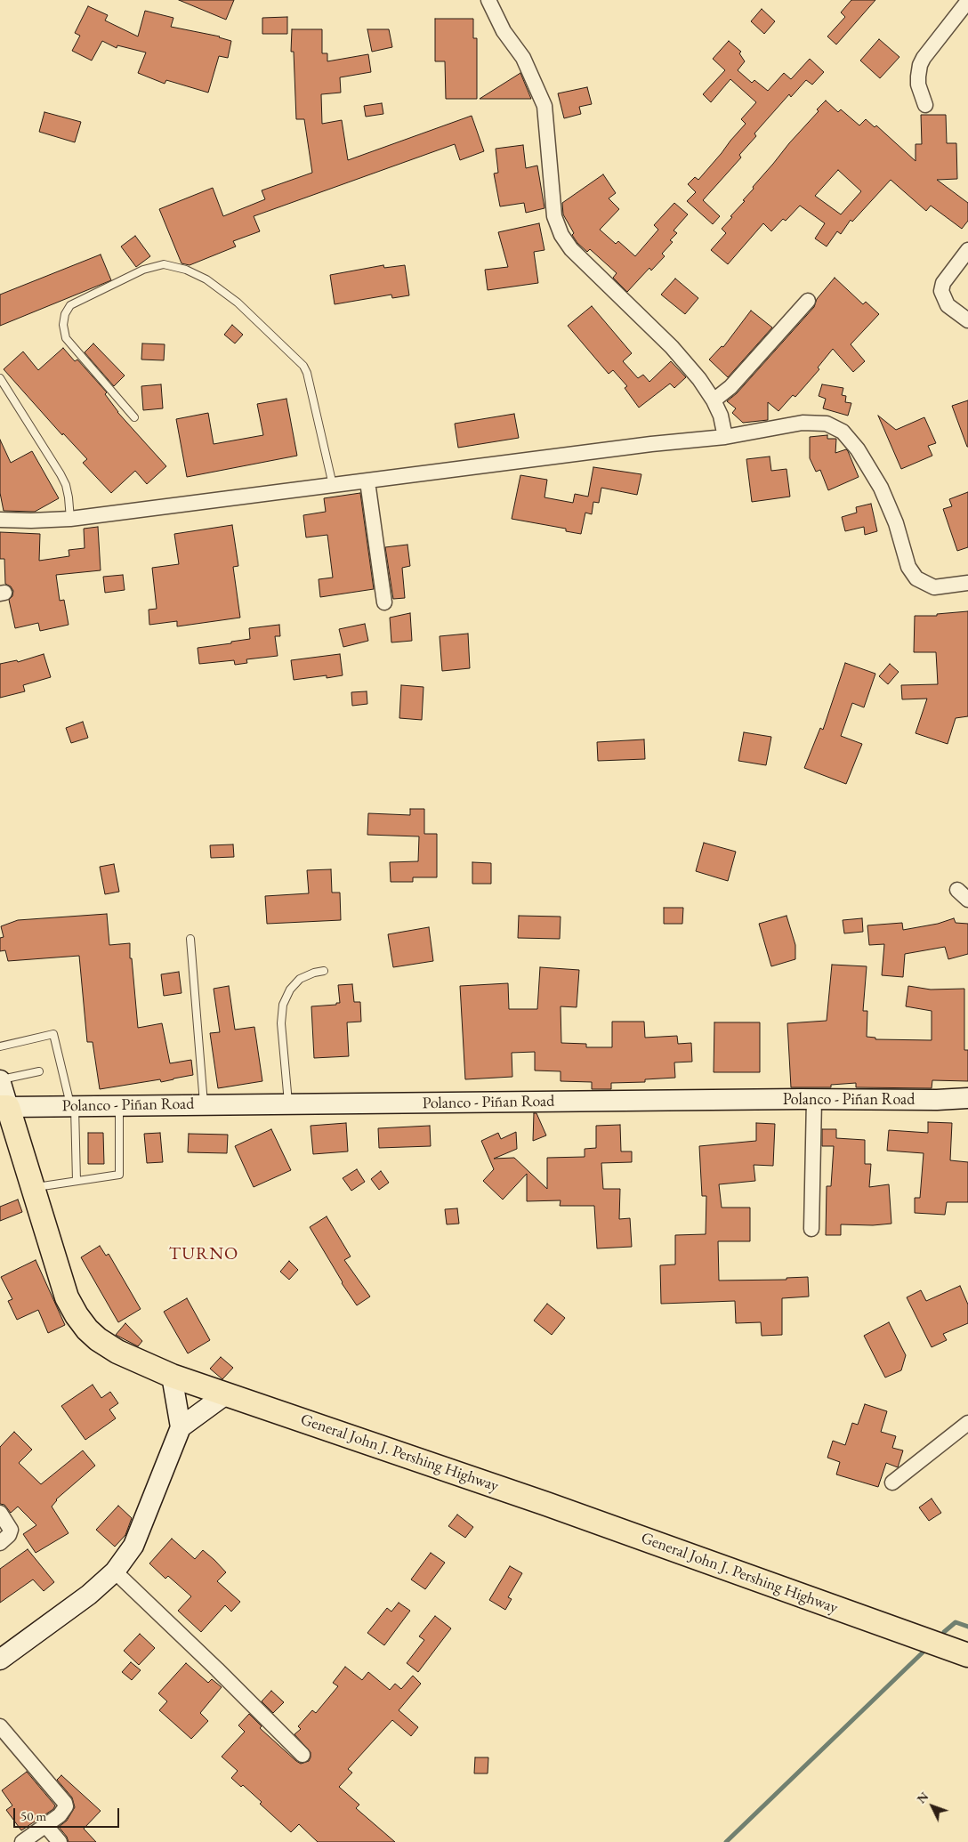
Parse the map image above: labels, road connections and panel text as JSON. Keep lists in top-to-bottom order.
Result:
{
  "streets": {
    "highway": ["General John J. Pershing Highway"],
    "main road": ["Polanco - Piñan Road"]
  },
  "crossings": [
    ["Polanco - Piñan Road", "General John J. Pershing Highway"]
  ],
  "districts": ["TURNO"],
  "scale_bar": "50 m",
  "north": "top left"
}
